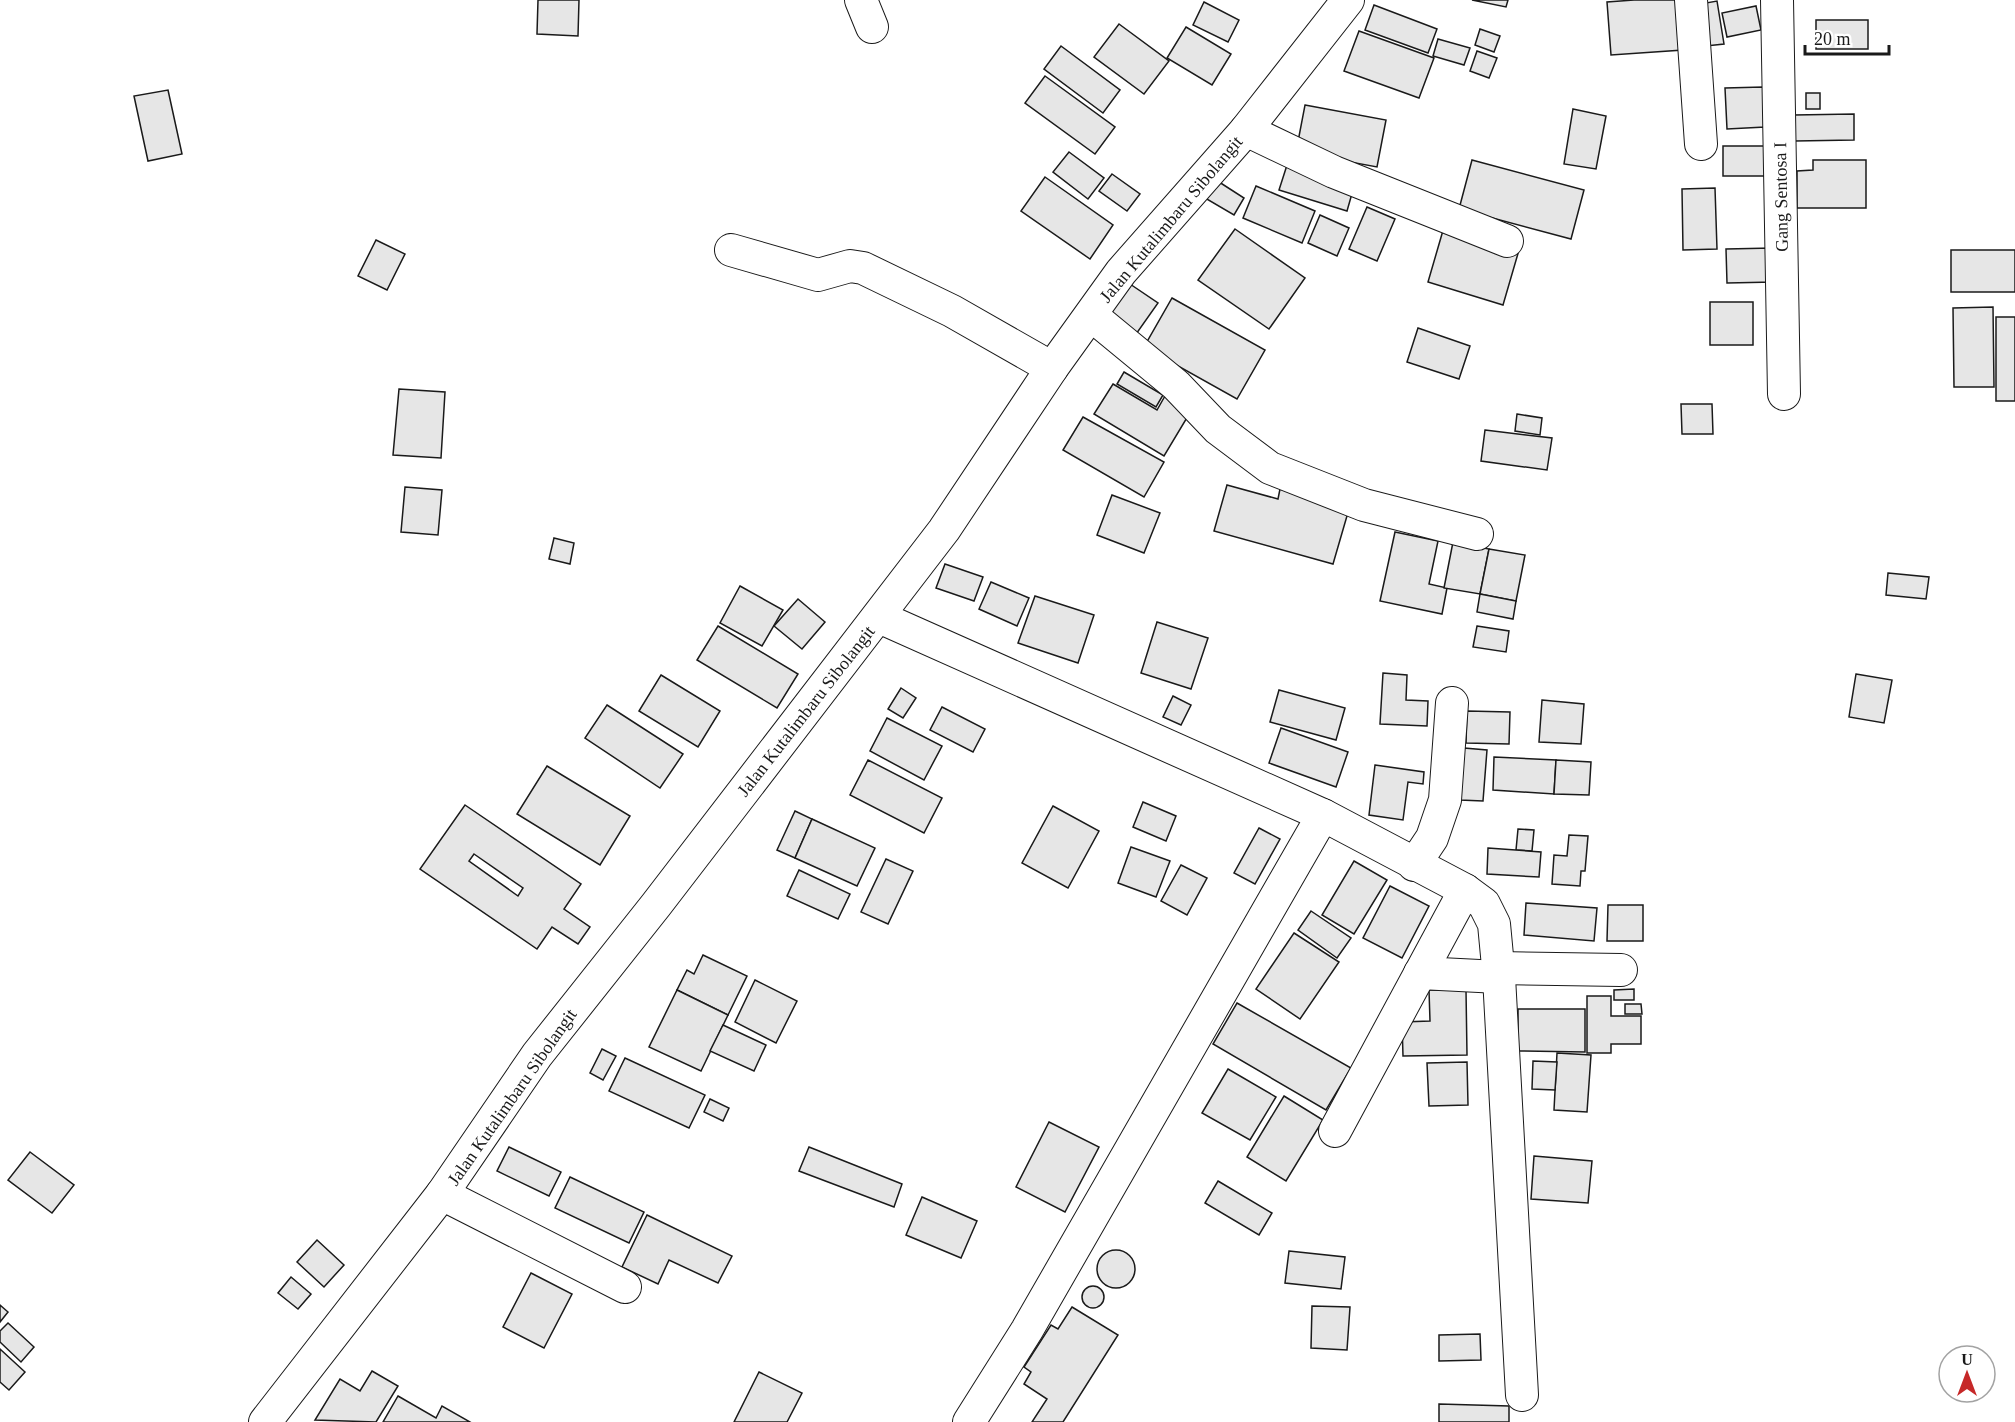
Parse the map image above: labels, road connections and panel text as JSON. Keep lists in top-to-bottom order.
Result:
{
  "streets": {
    "street": ["Gang Sentosa I", "Jalan Kutalimbaru Sibolangit"]
  },
  "scale_bar": "20 m",
  "north": "top"
}
